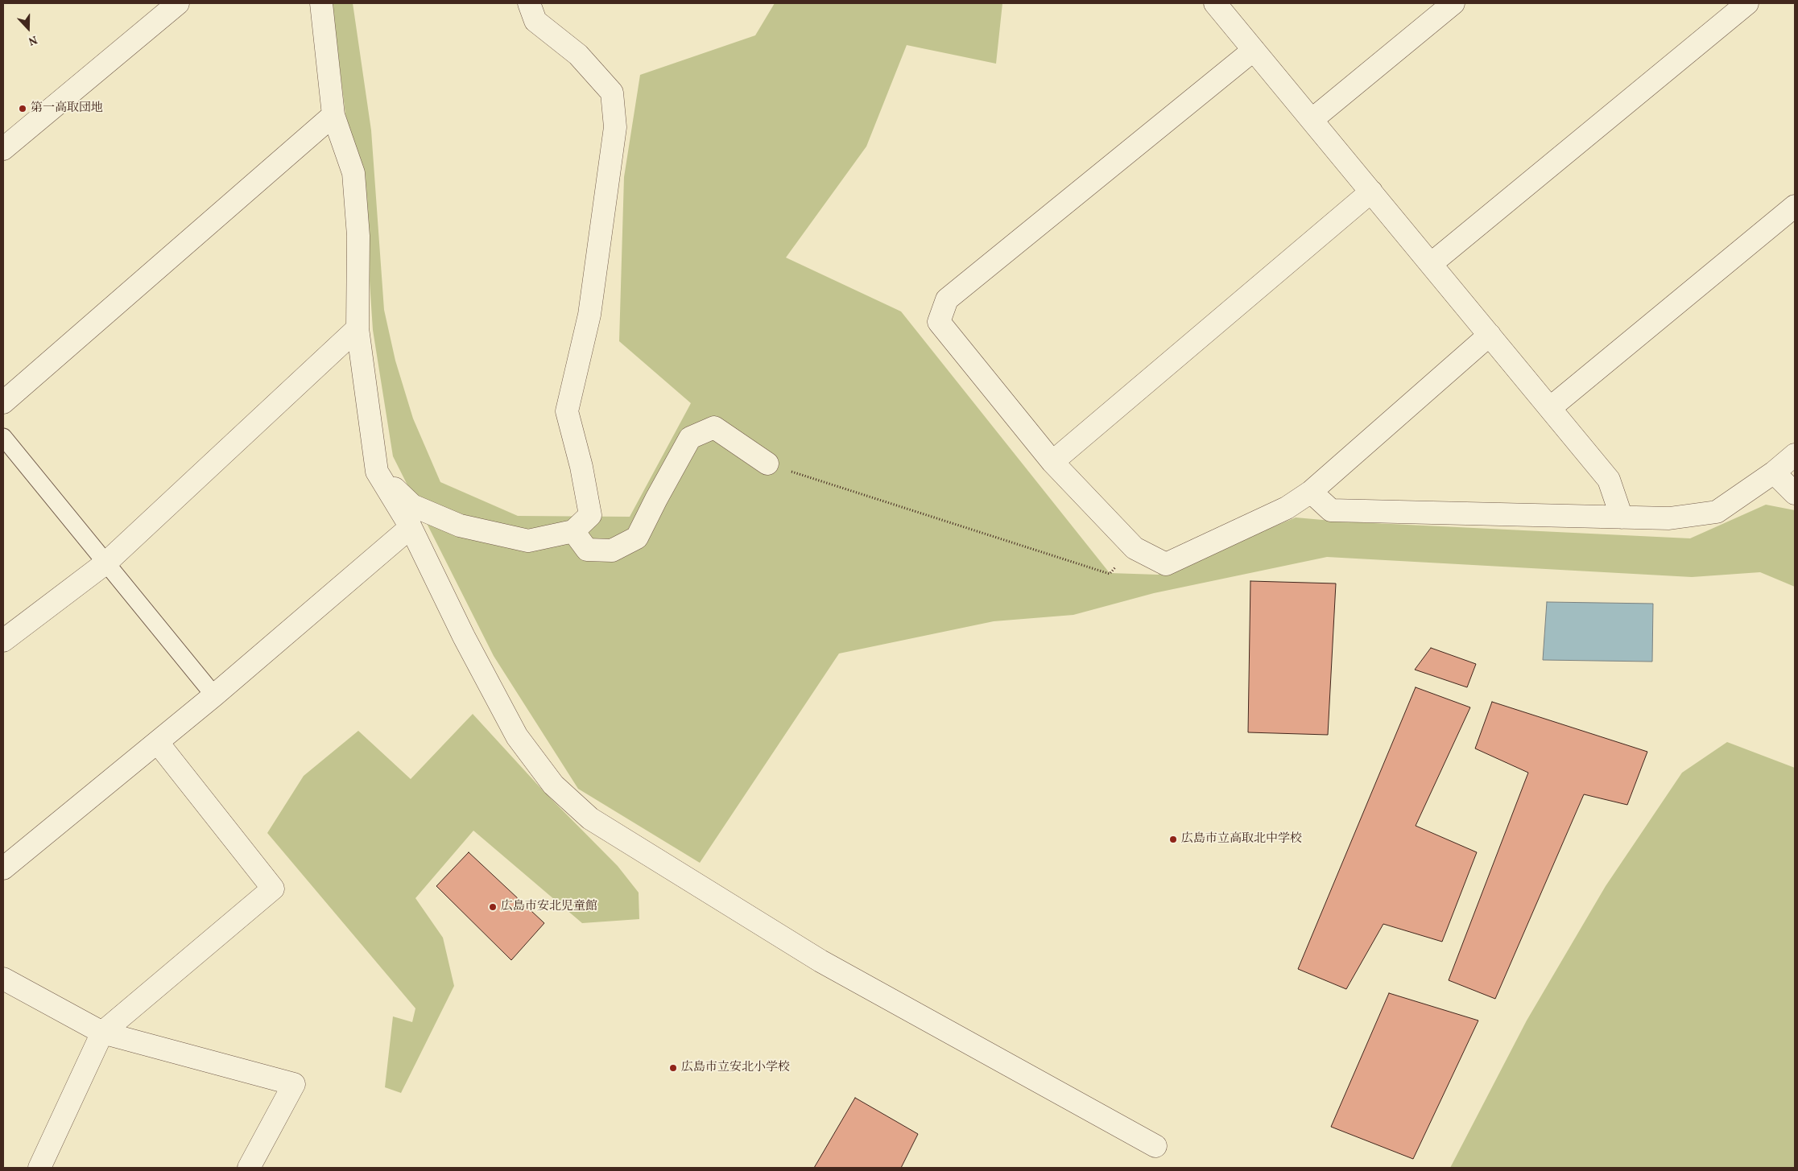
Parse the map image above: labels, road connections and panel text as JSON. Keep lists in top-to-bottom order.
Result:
{
  "places": [
    "第一高取団地",
    "広島市立高取北中学校",
    "広島市安北児童館",
    "広島市立安北小学校"
  ],
  "north": "bottom"
}
